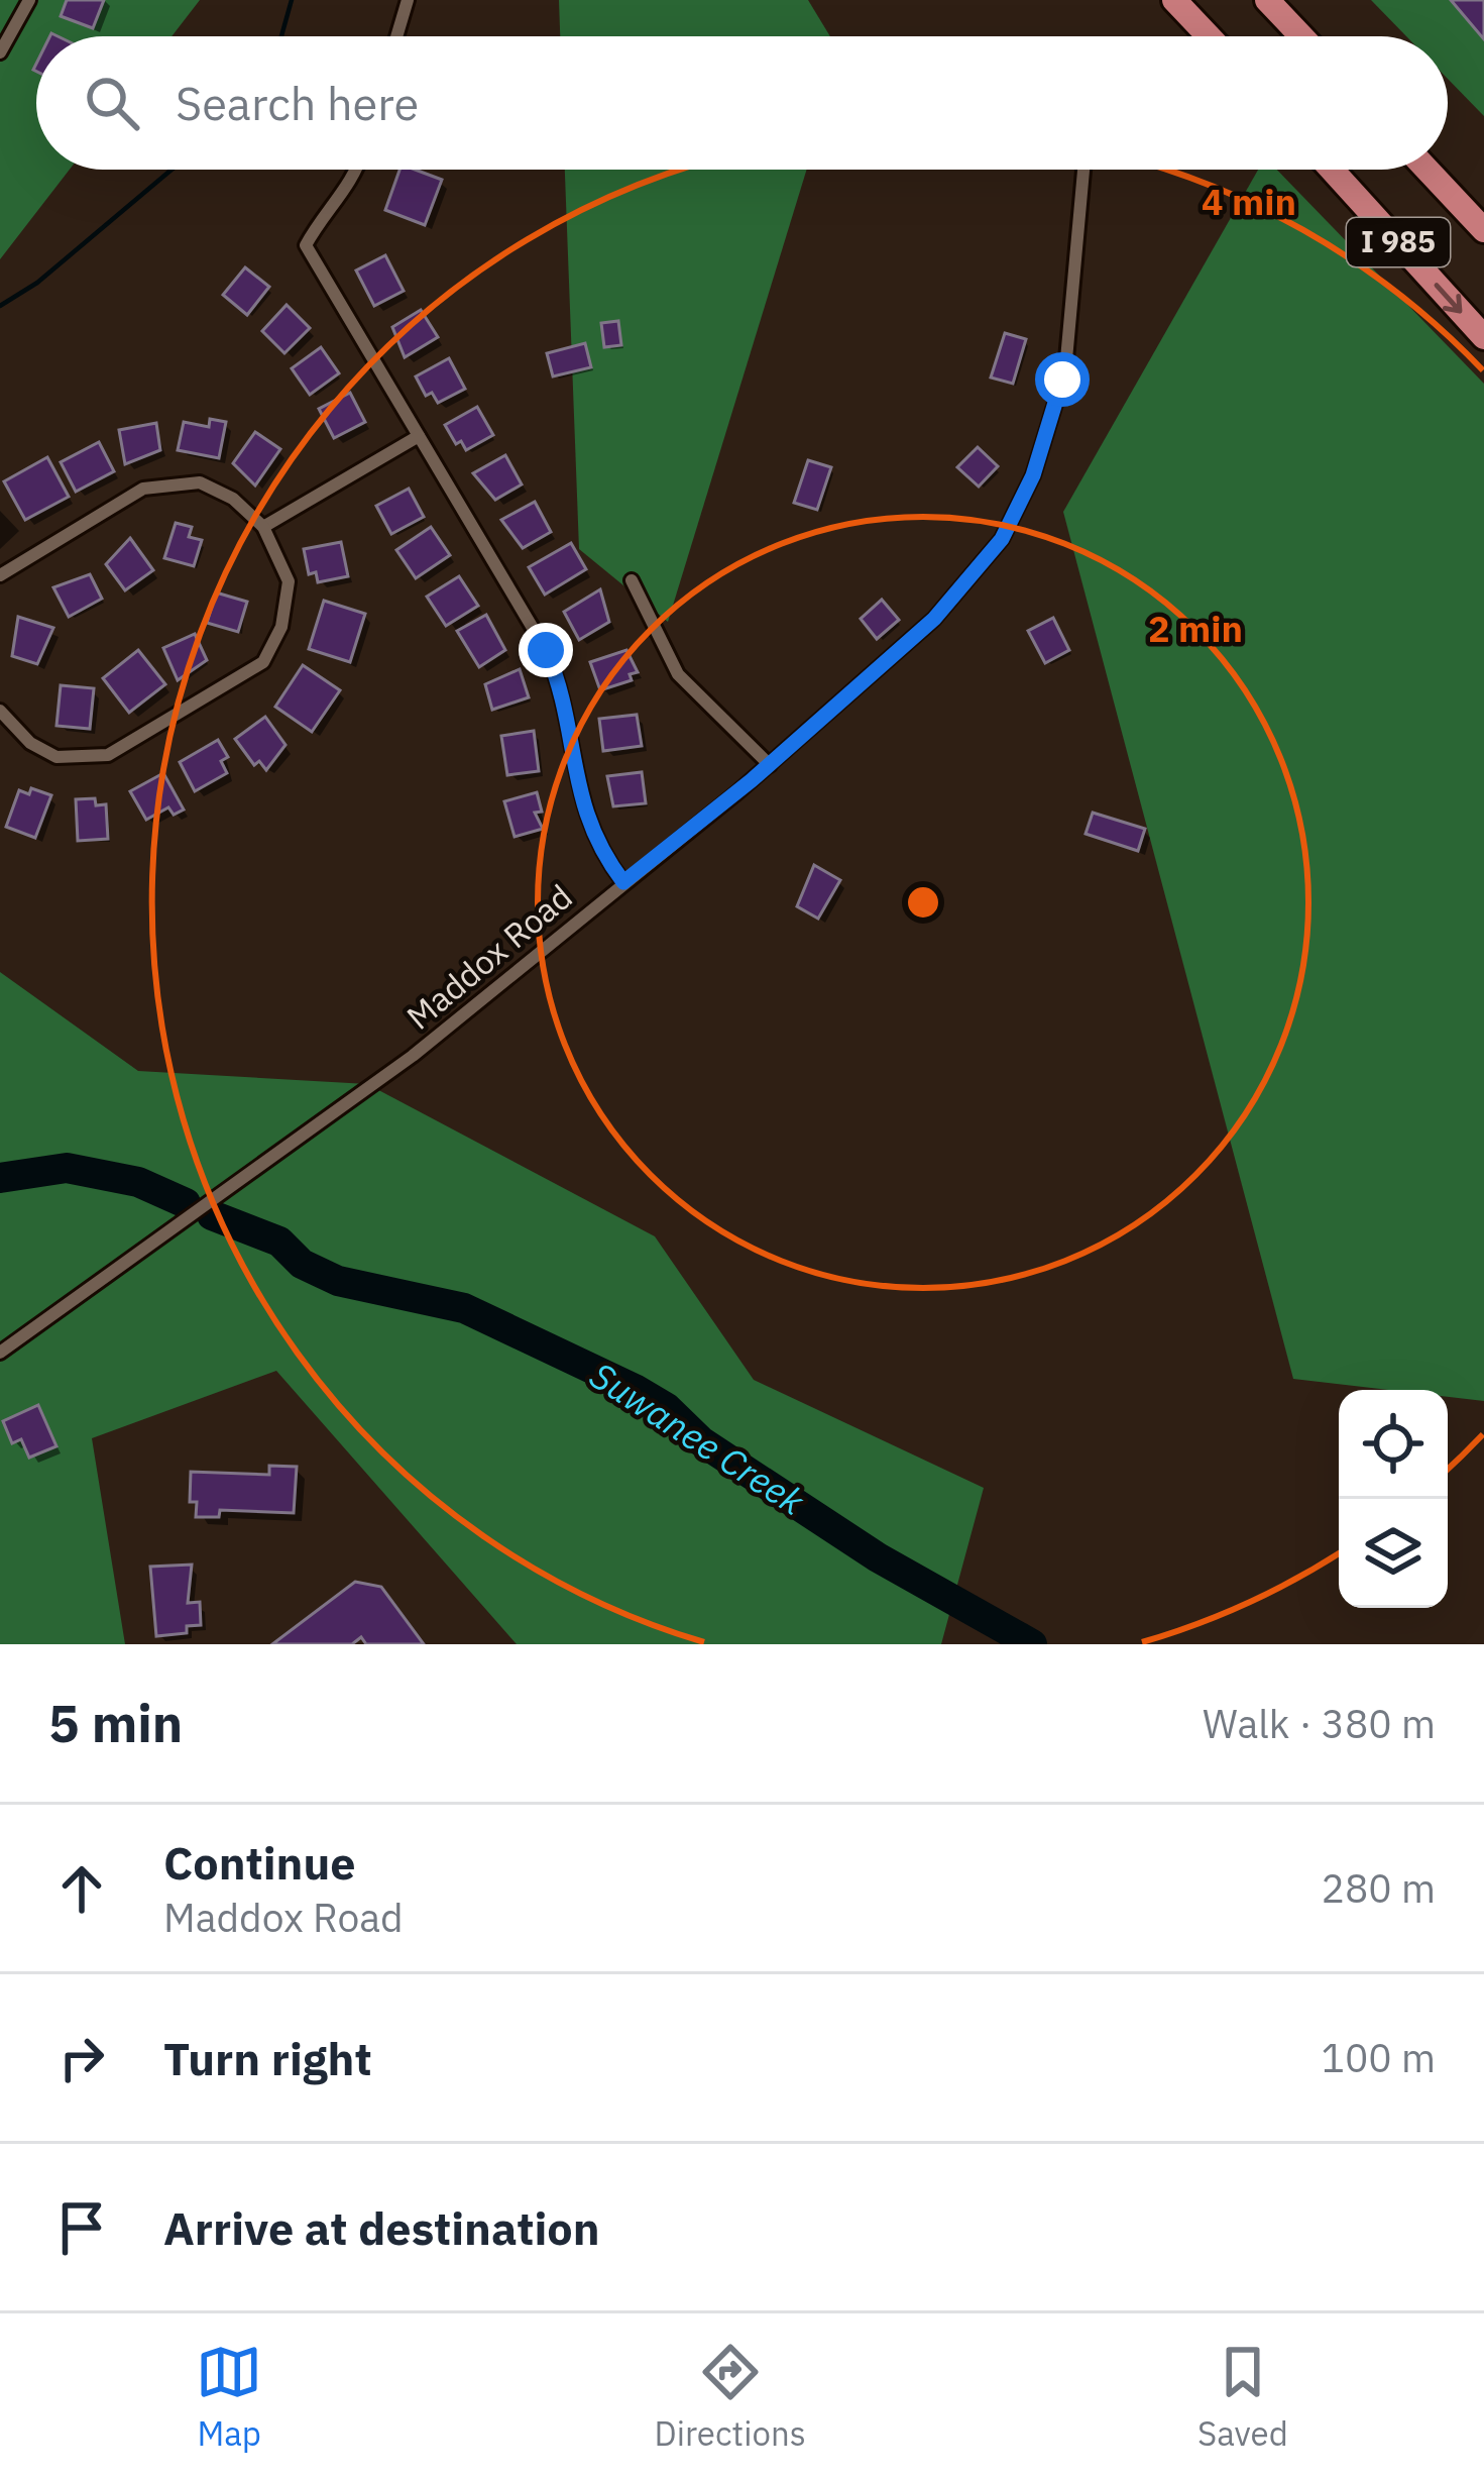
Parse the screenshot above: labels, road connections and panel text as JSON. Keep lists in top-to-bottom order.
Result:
{
  "streets": {
    "highway": ["I 985"],
    "street": ["Maddox Road"]
  },
  "water": ["Suwanee Creek"],
  "page": {
    "search": "Search here",
    "heading": ["5 min", "Walk · 380 m"],
    "list": [
      ["Continue", "Maddox Road", "280 m"],
      ["Turn right", "100 m"],
      "Arrive at destination"
    ],
    "nav": ["Map", "Directions", "Saved"]
  },
  "rings": ["4 min", "2 min"]
}
